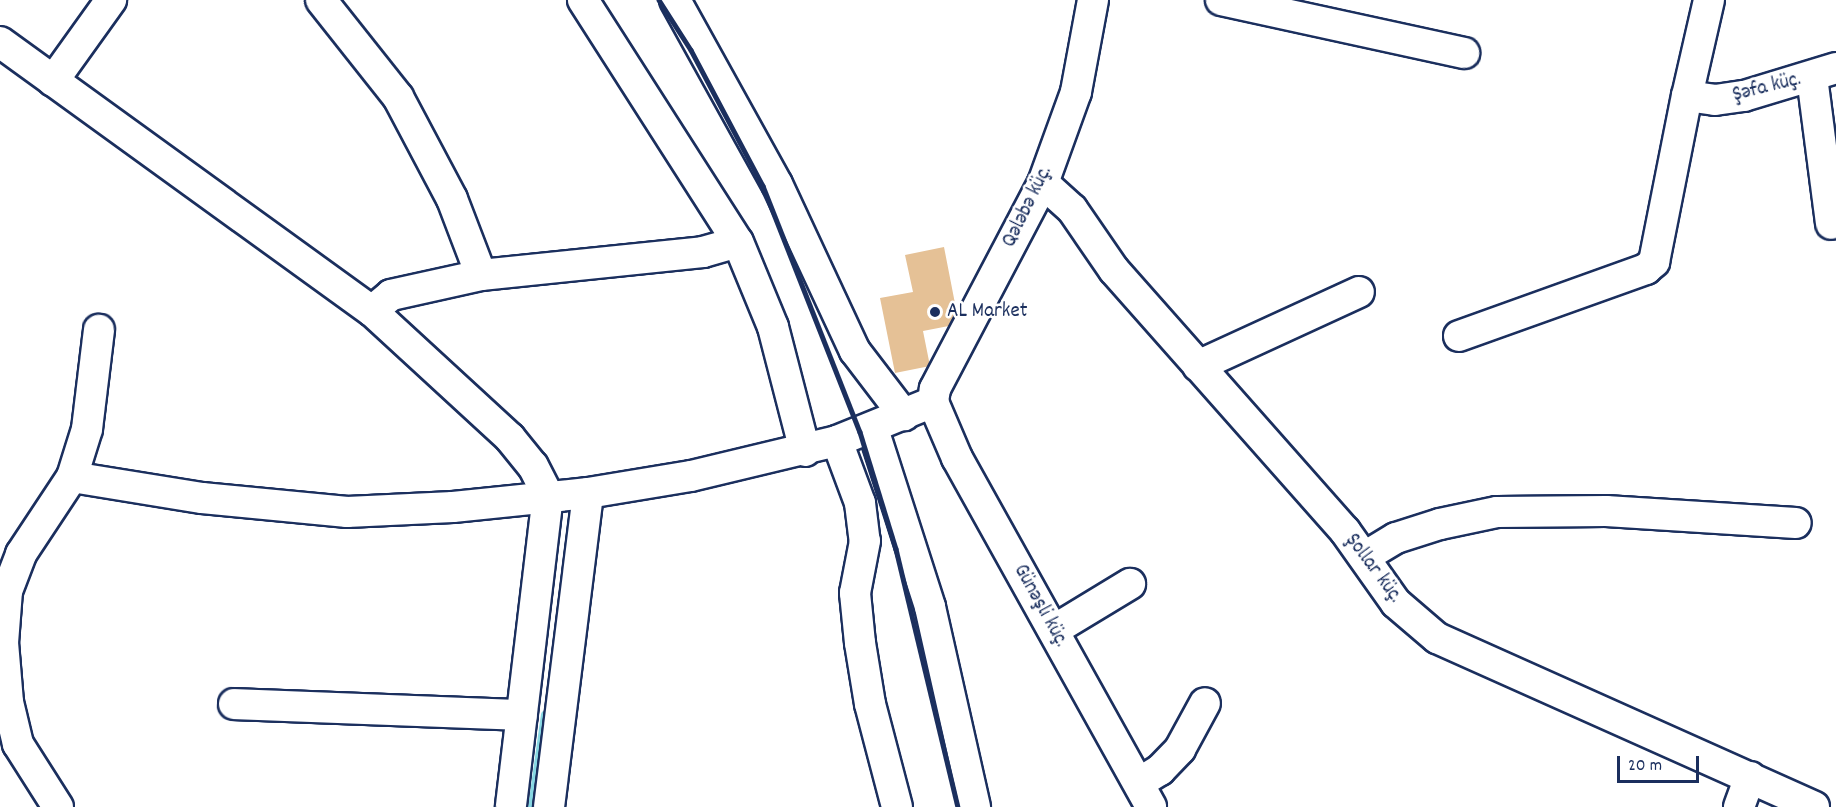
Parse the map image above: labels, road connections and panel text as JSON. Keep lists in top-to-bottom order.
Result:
{
  "streets": {
    "street": [
      "Şəfa küç.",
      "Qələbə küç.",
      "Şollar küç.",
      "Günəşli küç."
    ]
  },
  "crossings": [
    ["Qələbə küç.", "Şollar küç."],
    ["Qələbə küç.", "Günəşli küç."]
  ],
  "places": ["AL Market"],
  "scale_bar": "20 m"
}
